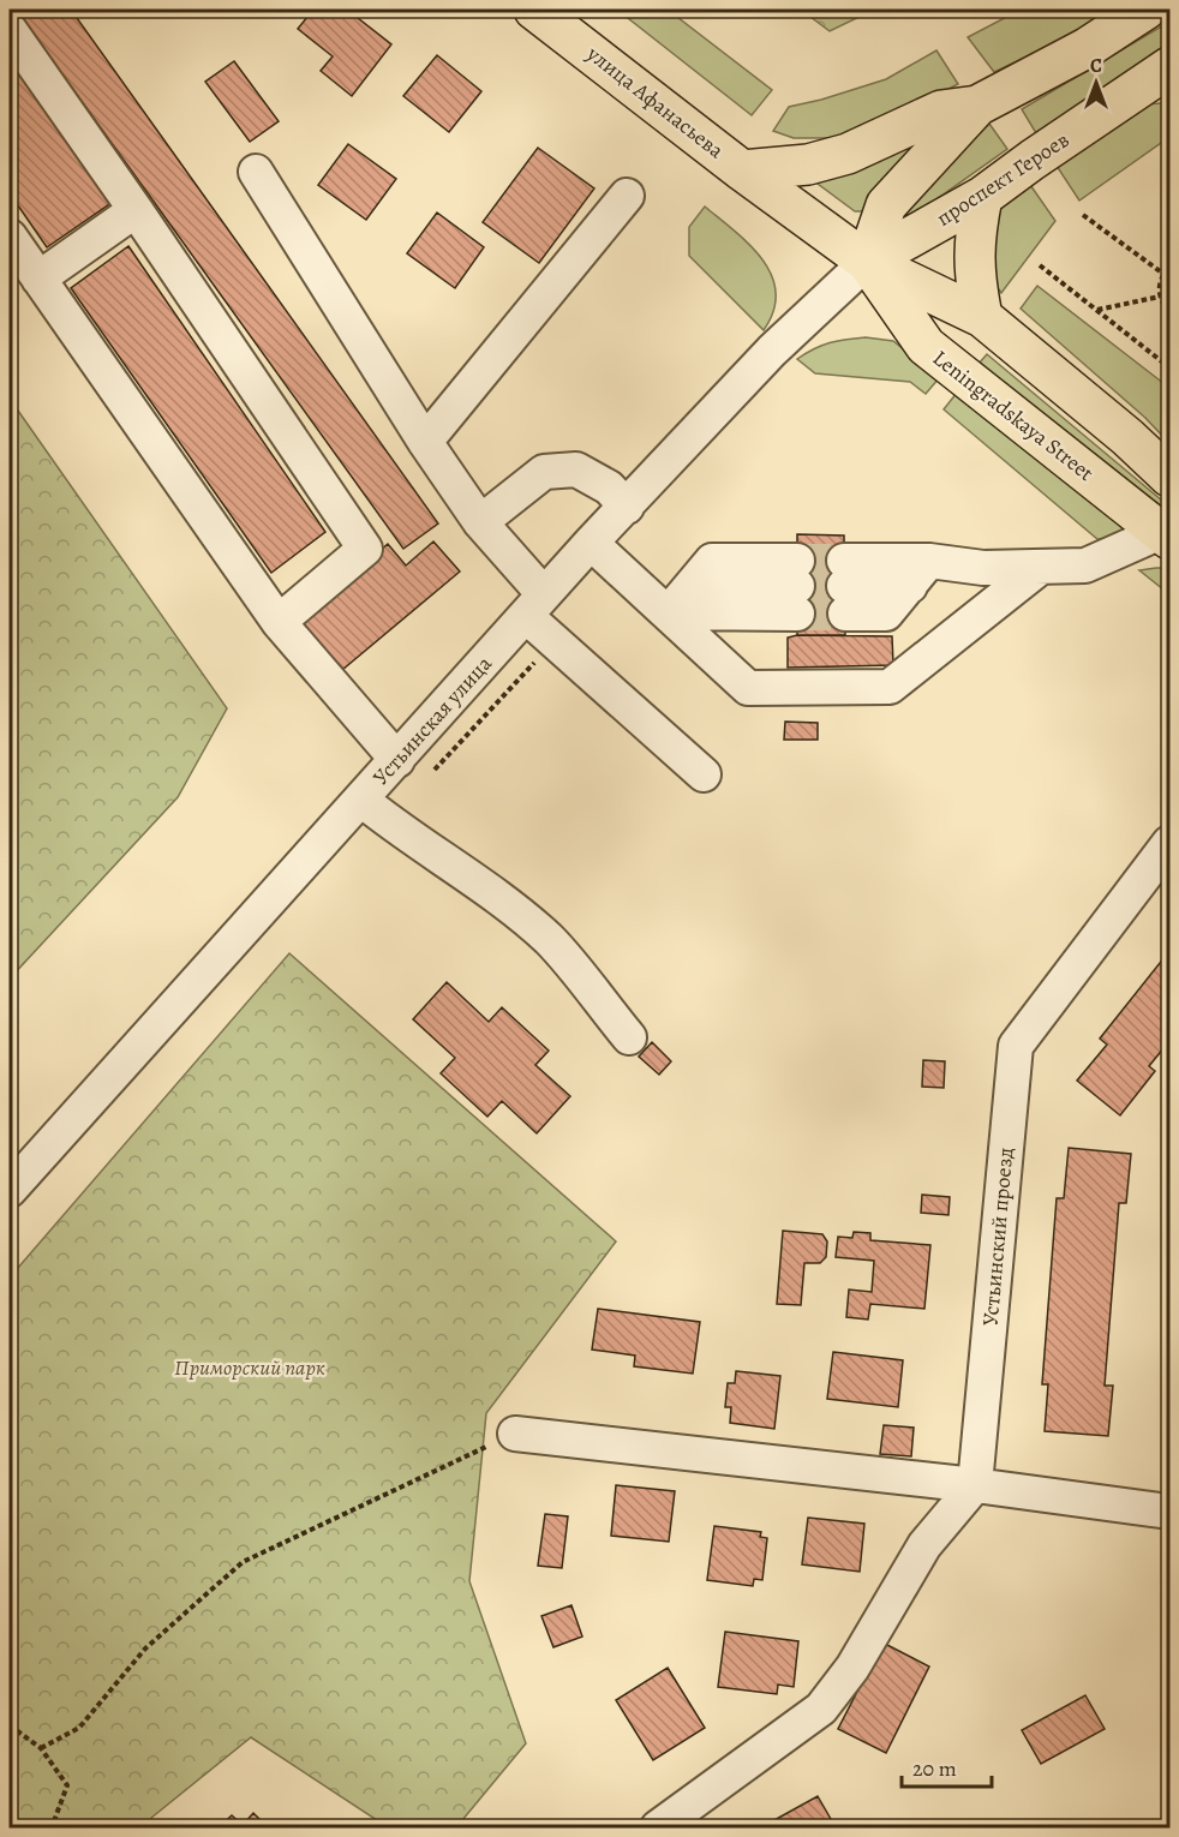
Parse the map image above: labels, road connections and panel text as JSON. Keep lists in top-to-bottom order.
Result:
{
  "streets": {
    "main road": ["улица Афанасьева", "проспект Героев", "Leningradskaya Street"],
    "street": ["Устьинская улица", "Устьинский проезд"]
  },
  "crossings": [
    ["улица Афанасьева", "проспект Героев"],
    ["улица Афанасьева", "Leningradskaya Street"],
    ["улица Афанасьева", "Устьинская улица"],
    ["проспект Героев", "Leningradskaya Street"],
    ["проспект Героев", "Устьинская улица"],
    ["Leningradskaya Street", "Устьинская улица"]
  ],
  "parks": ["Приморский парк"],
  "scale_bar": "20 m",
  "north": "top"
}
